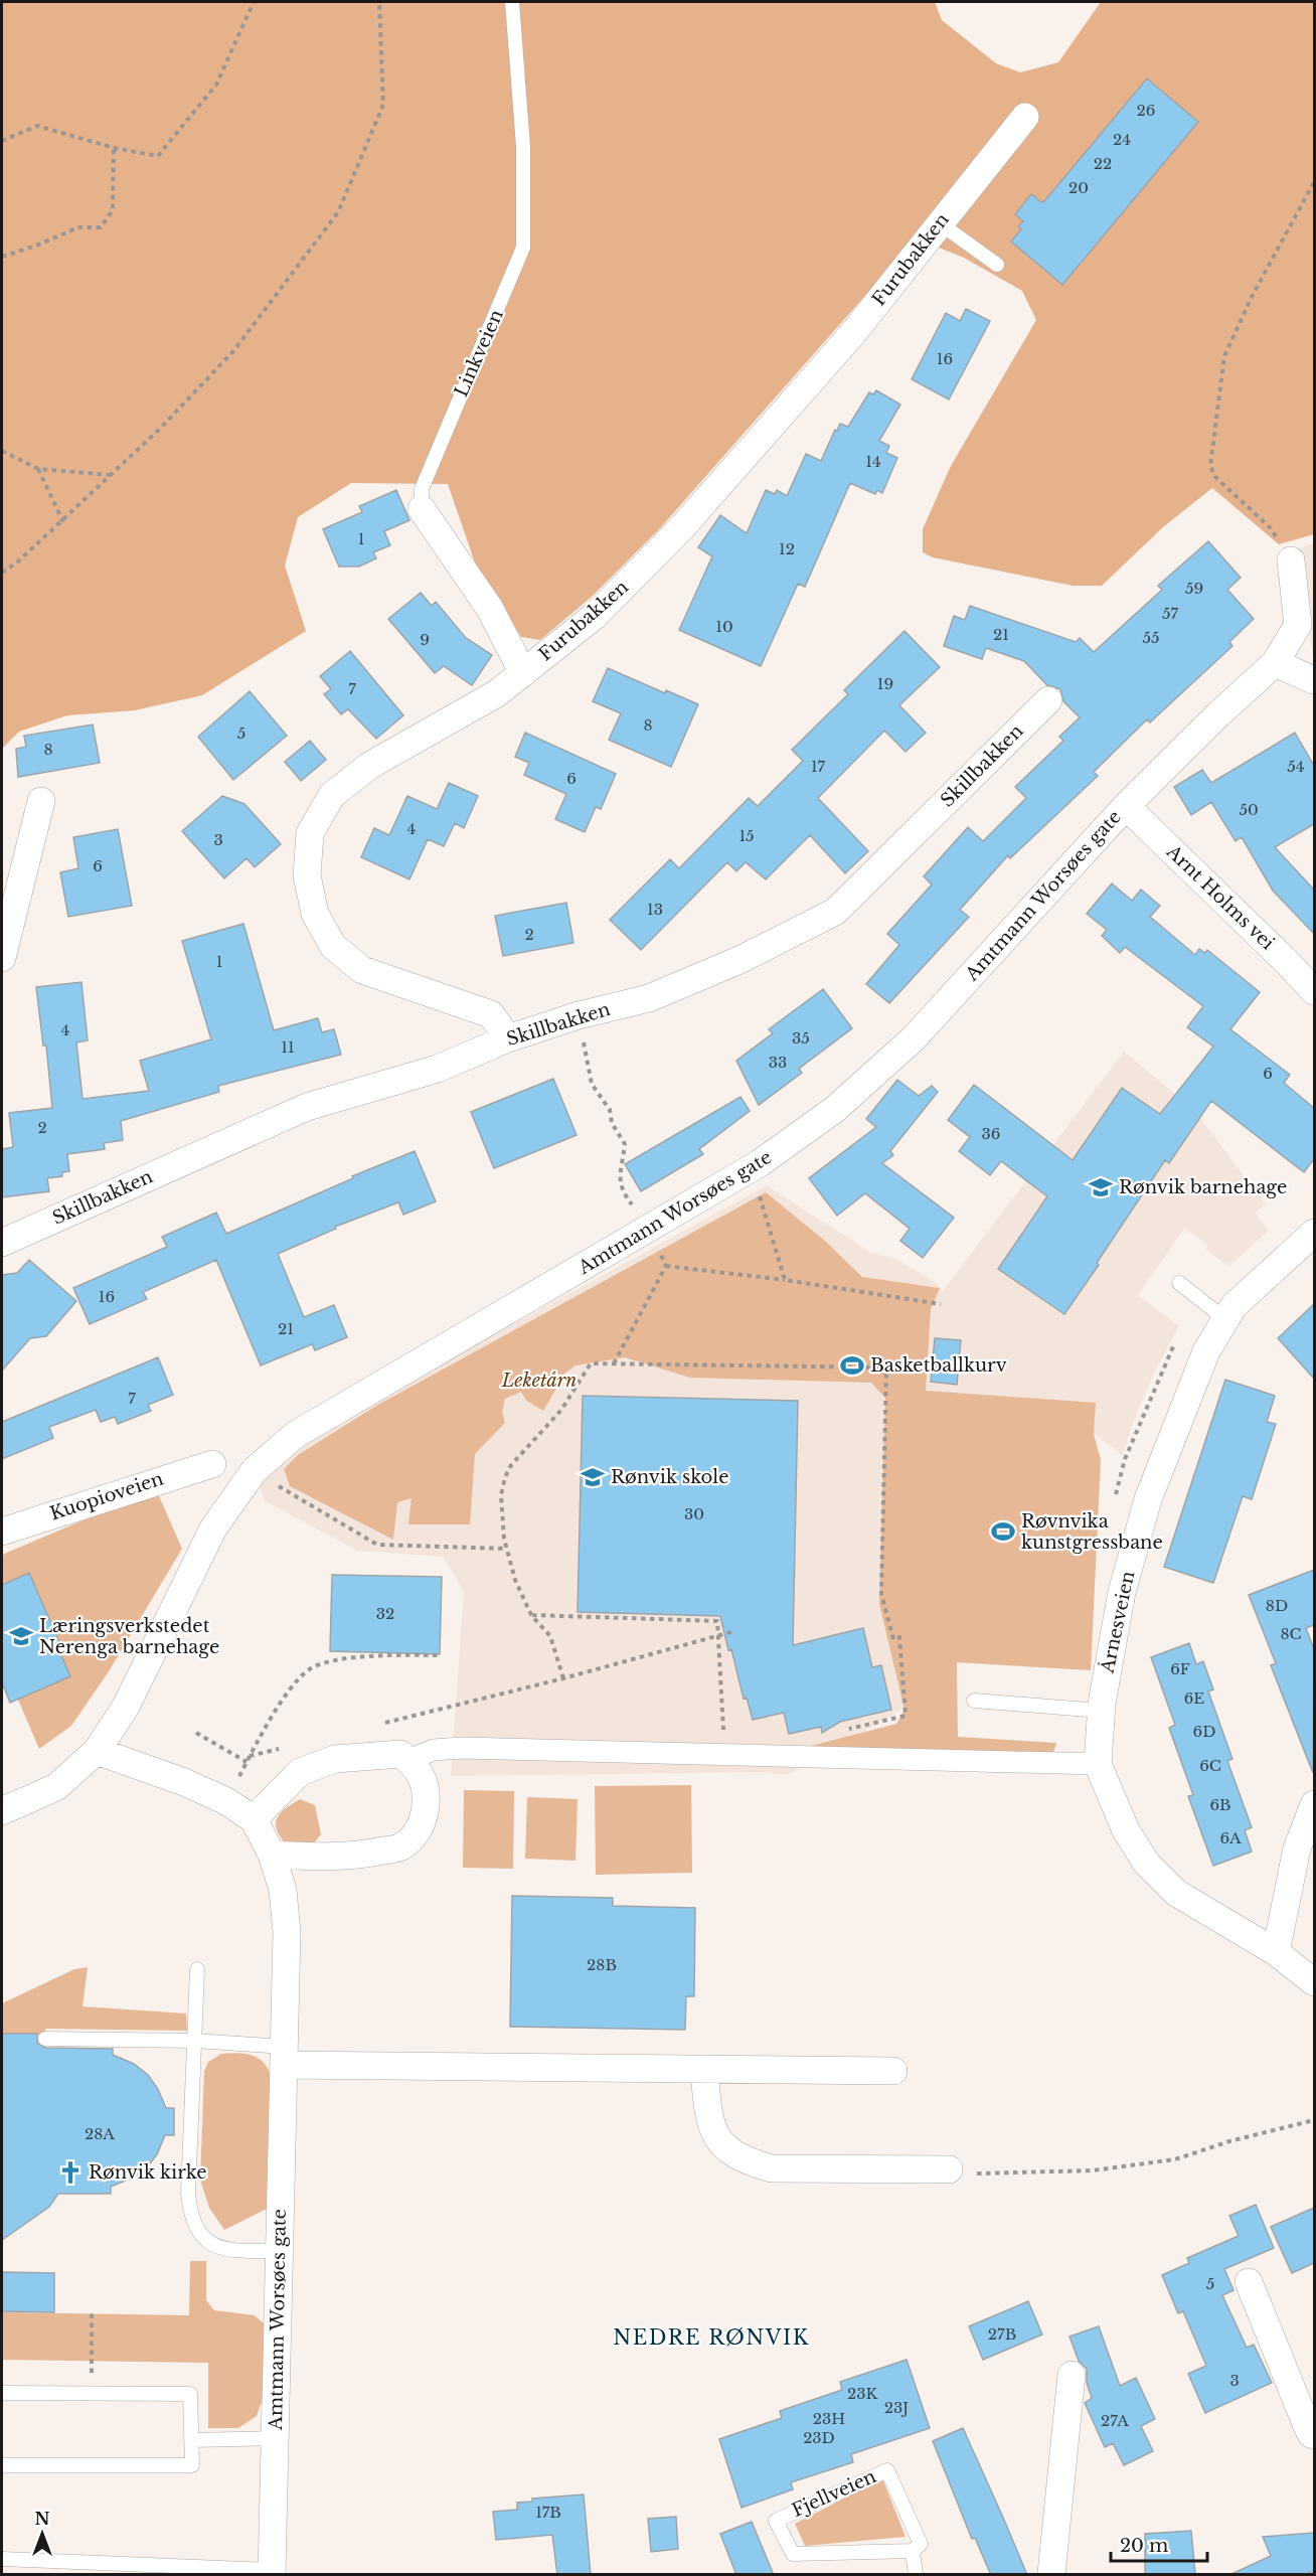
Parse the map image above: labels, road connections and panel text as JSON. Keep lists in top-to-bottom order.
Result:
{
  "streets": {
    "street": [
      "Furubakken",
      "Linkveien",
      "Skillbakken",
      "Amtmann Worsøes gate",
      "Arnt Holms vei",
      "Kuopioveien",
      "Årnesveien"
    ],
    "lane": ["Fjellveien"]
  },
  "crossings": [
    ["Furubakken", "Linkveien"],
    ["Furubakken", "Skillbakken"],
    ["Amtmann Worsøes gate", "Arnt Holms vei"]
  ],
  "districts": ["NEDRE RØNVIK"],
  "parks": ["Leketårn"],
  "places": {
    "school or university": ["Rønvik barnehage", "Rønvik skole", "Læringsverkstedet Nerenga barnehage"],
    "sports": ["Basketballkurv", "Røvnvika kunstgressbane"],
    "church": ["Rønvik kirke"]
  },
  "house_numbers": [
    "26",
    "24",
    "22",
    "20",
    "16",
    "14",
    "1",
    "12",
    "59",
    "57",
    "10",
    "21",
    "55",
    "9",
    "19",
    "7",
    "8",
    "5",
    "8",
    "17",
    "54",
    "6",
    "50",
    "4",
    "15",
    "3",
    "6",
    "13",
    "2",
    "1",
    "4",
    "35",
    "11",
    "33",
    "6",
    "2",
    "36",
    "16",
    "21",
    "7",
    "30",
    "8D",
    "32",
    "8C",
    "6F",
    "6E",
    "6D",
    "6C",
    "6B",
    "6A",
    "28B",
    "28A",
    "5",
    "27B",
    "3",
    "23K",
    "23J",
    "23H",
    "27A",
    "23D",
    "17B"
  ],
  "scale_bar": "20 m",
  "north": "top"
}
